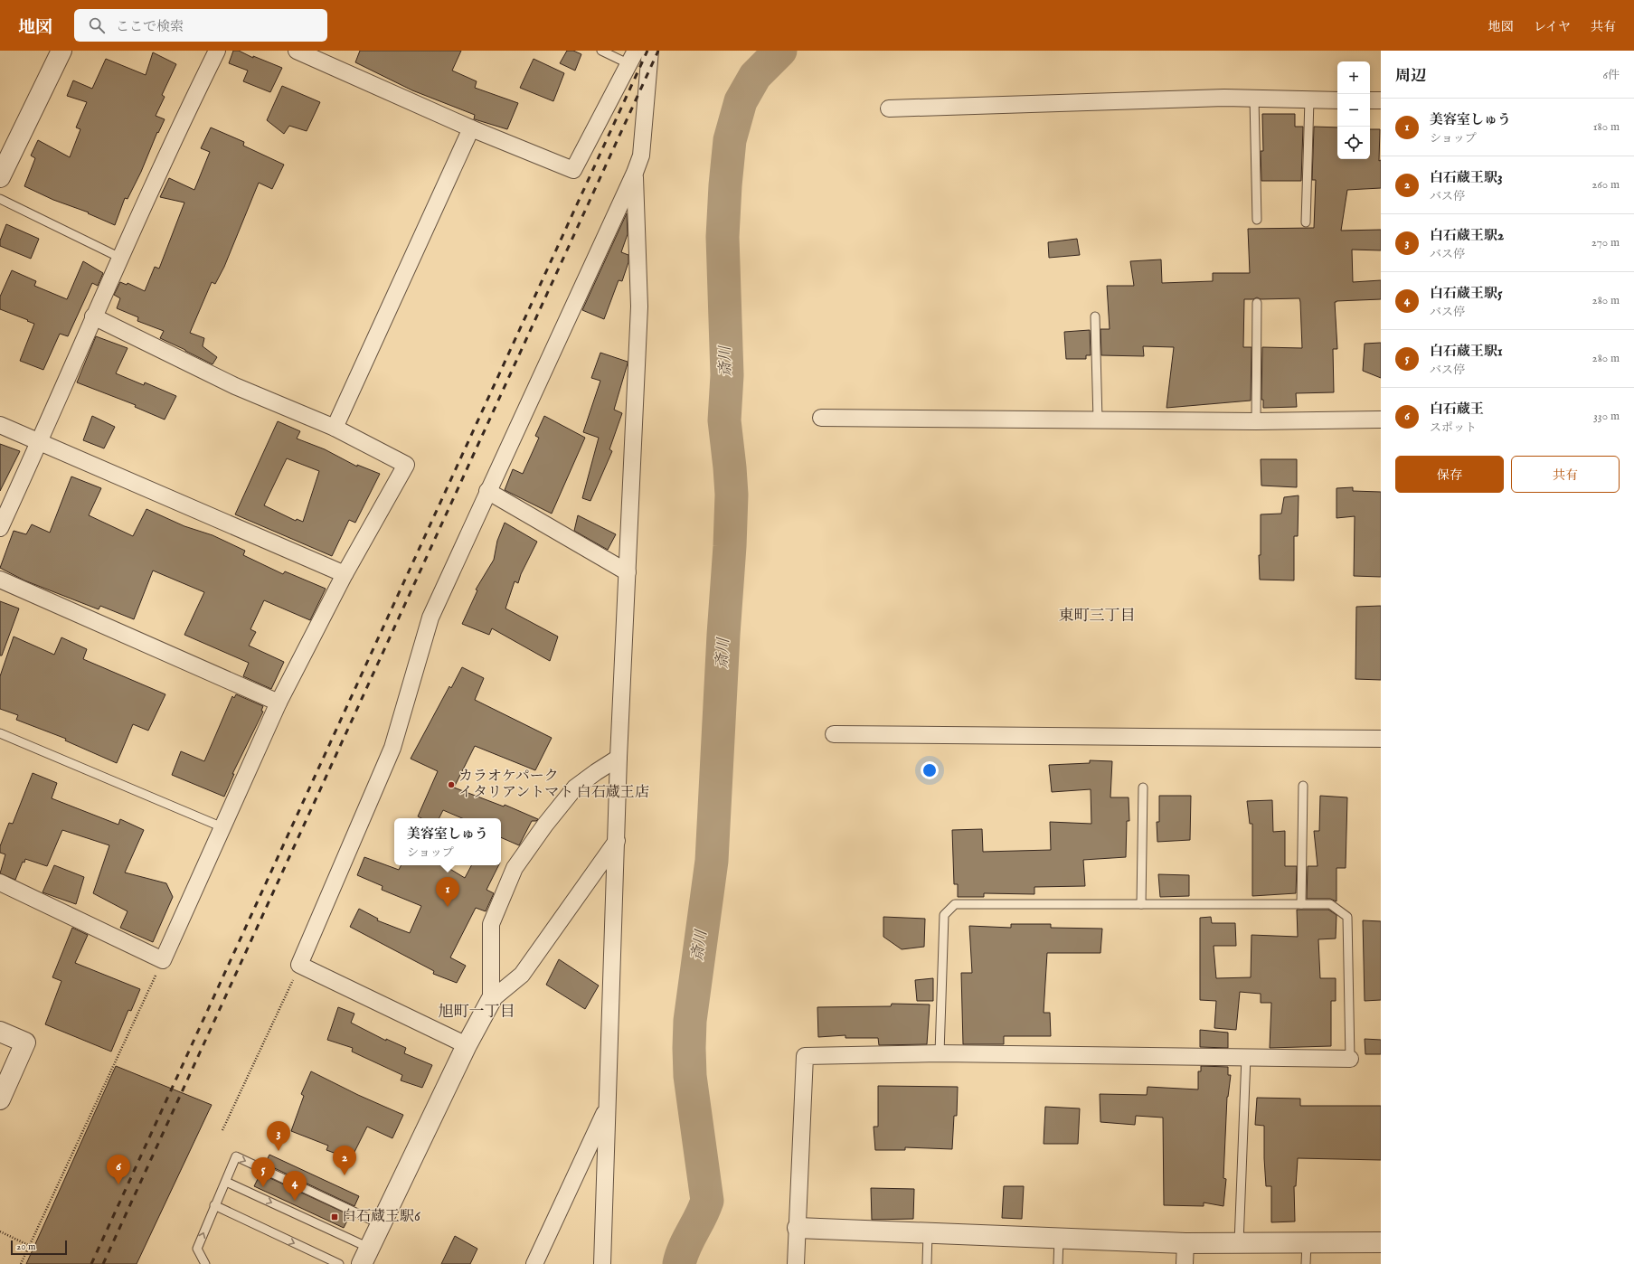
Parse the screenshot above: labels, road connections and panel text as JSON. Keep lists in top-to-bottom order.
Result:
{
  "districts": ["東町三丁目", "旭町一丁目"],
  "water": ["斎川"],
  "places": {
    "other": ["カラオケパーク イタリアントマト 白石蔵王店"],
    "transit": ["白石蔵王駅6"]
  },
  "scale_bar": "20 m",
  "page": {
    "header": "地図",
    "search": "ここで検索",
    "nav": ["地図", "レイヤ", "共有"],
    "heading": ["周辺", "6件"],
    "map_buttons": ["+", "−"],
    "list": [
      {
        "mark": "1",
        "name": "美容室しゅう",
        "note": "ショップ",
        "value": "180 m"
      },
      {
        "mark": "2",
        "name": "白石蔵王駅3",
        "note": "バス停",
        "value": "260 m"
      },
      {
        "mark": "3",
        "name": "白石蔵王駅2",
        "note": "バス停",
        "value": "270 m"
      },
      {
        "mark": "4",
        "name": "白石蔵王駅5",
        "note": "バス停",
        "value": "280 m"
      },
      {
        "mark": "5",
        "name": "白石蔵王駅1",
        "note": "バス停",
        "value": "280 m"
      },
      {
        "mark": "6",
        "name": "白石蔵王",
        "note": "スポット",
        "value": "330 m"
      }
    ],
    "buttons": ["保存", "共有"],
    "popup": ["美容室しゅう", "ショップ"],
    "pins": [
      "1",
      "3",
      "2",
      "6",
      "5",
      "4"
    ],
    "scale": "20 m"
  }
}
